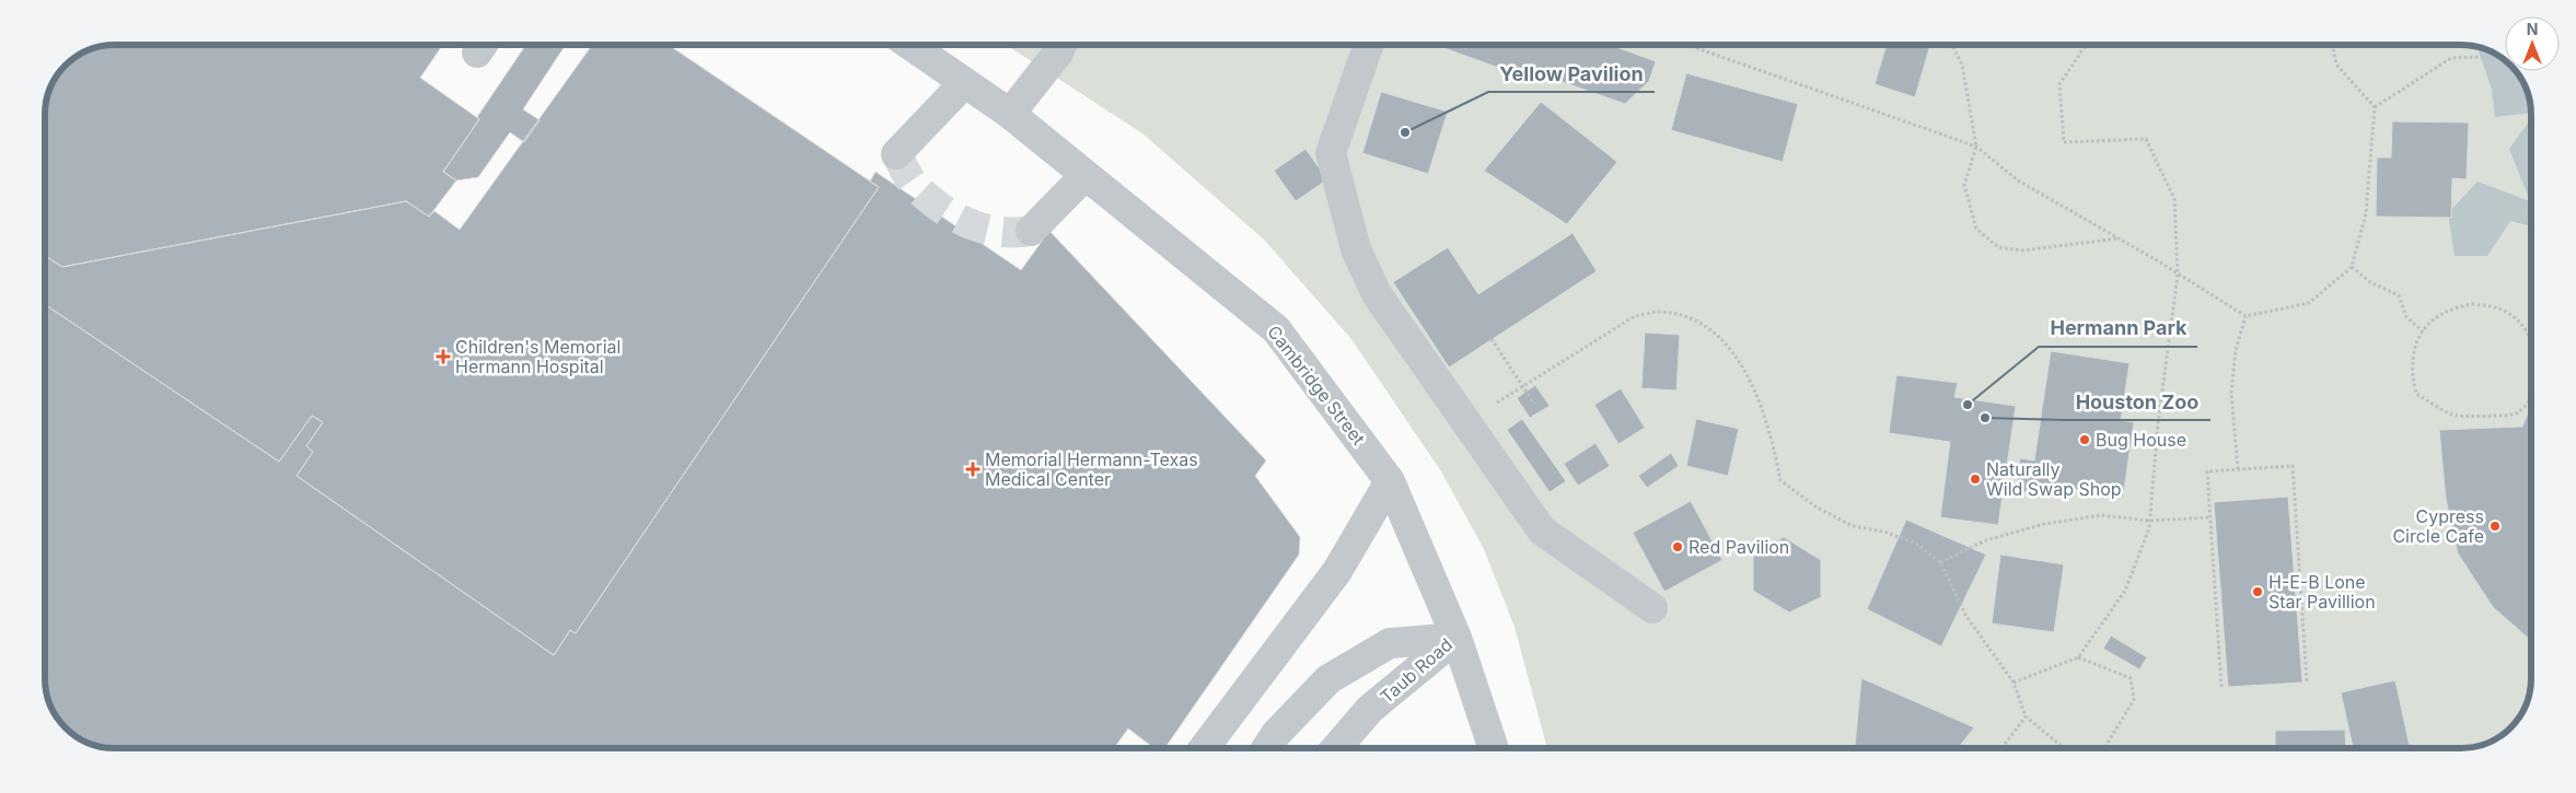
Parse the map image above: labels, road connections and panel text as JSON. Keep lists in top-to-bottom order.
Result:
{
  "streets": {
    "street": ["Cambridge Street", "Taub Road"]
  },
  "crossings": [
    ["Cambridge Street", "Taub Road"]
  ],
  "places": {
    "other": [
      "Yellow Pavilion",
      "Hermann Park",
      "Houston Zoo",
      "Bug House",
      "Naturally Wild Swap Shop",
      "Cypress Circle Cafe",
      "Red Pavilion",
      "H-E-B Lone Star Pavillion"
    ],
    "health": ["Children's Memorial Hermann Hospital", "Memorial Hermann-Texas Medical Center"]
  },
  "north": "top"
}
